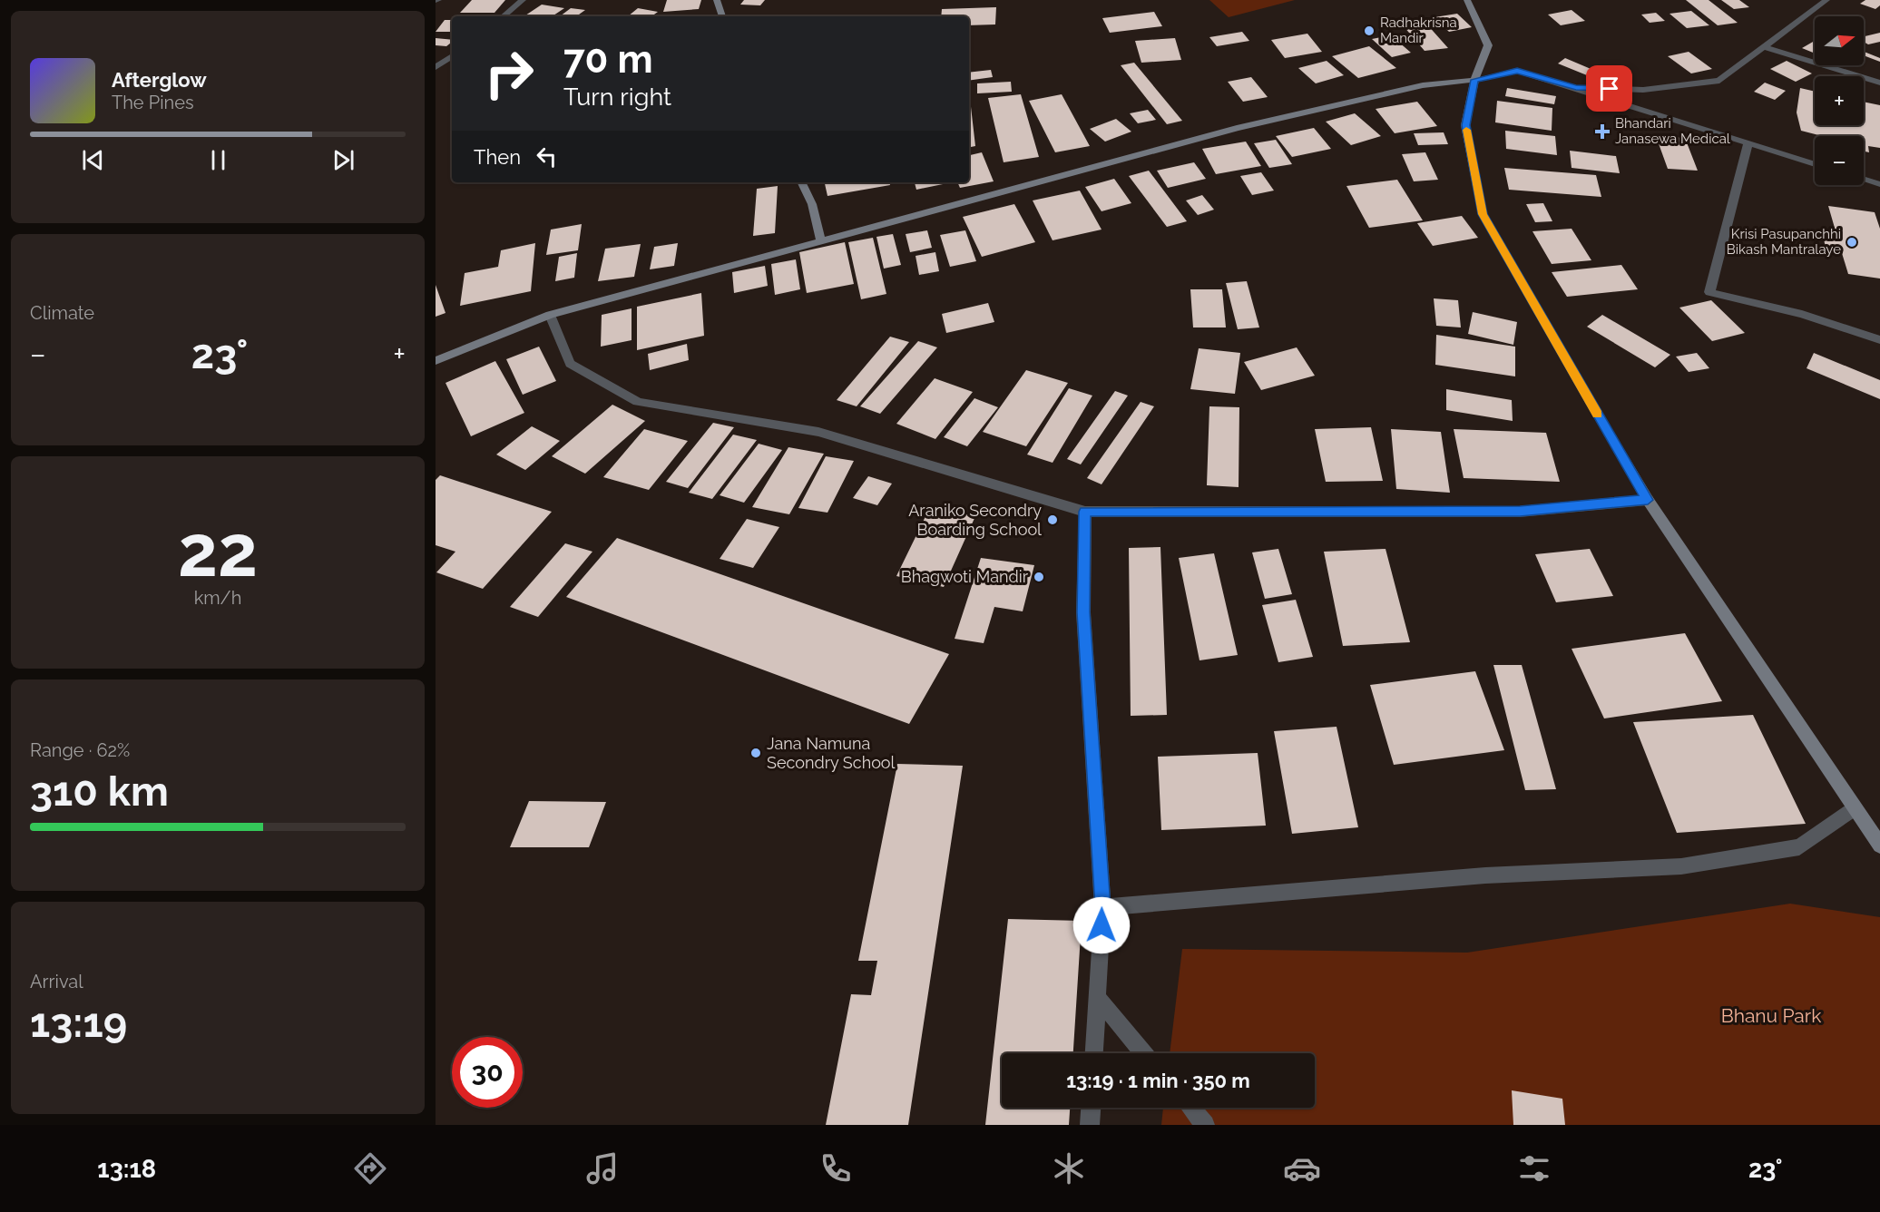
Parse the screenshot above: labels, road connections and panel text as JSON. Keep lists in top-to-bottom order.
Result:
{
  "parks": ["Bhanu Park"],
  "places": {
    "other": [
      "Radhakrisna Mandir",
      "Krisi Pasupanchhi Bikash Mantralaye",
      "Araniko Secondry Boarding School",
      "Bhagwoti Mandir",
      "Jana Namuna Secondry School"
    ],
    "health": ["Bhandari Janasewa Medical"]
  },
  "north": "right",
  "page": {
    "map_buttons": ["+", "−"],
    "turn": ["70 m", "Turn right"],
    "song": ["Afterglow", "The Pines"],
    "then": "Then",
    "tile": [
      "Climate",
      ["22", "km/h"],
      ["Range · 62%", "310 km"],
      ["Arrival", "13:19"]
    ],
    "heat": ["−", "23°", "+"],
    "limit": "30",
    "trip": "13:19 · 1 min · 350 m",
    "tabs": ["13:18", "23°"]
  }
}
